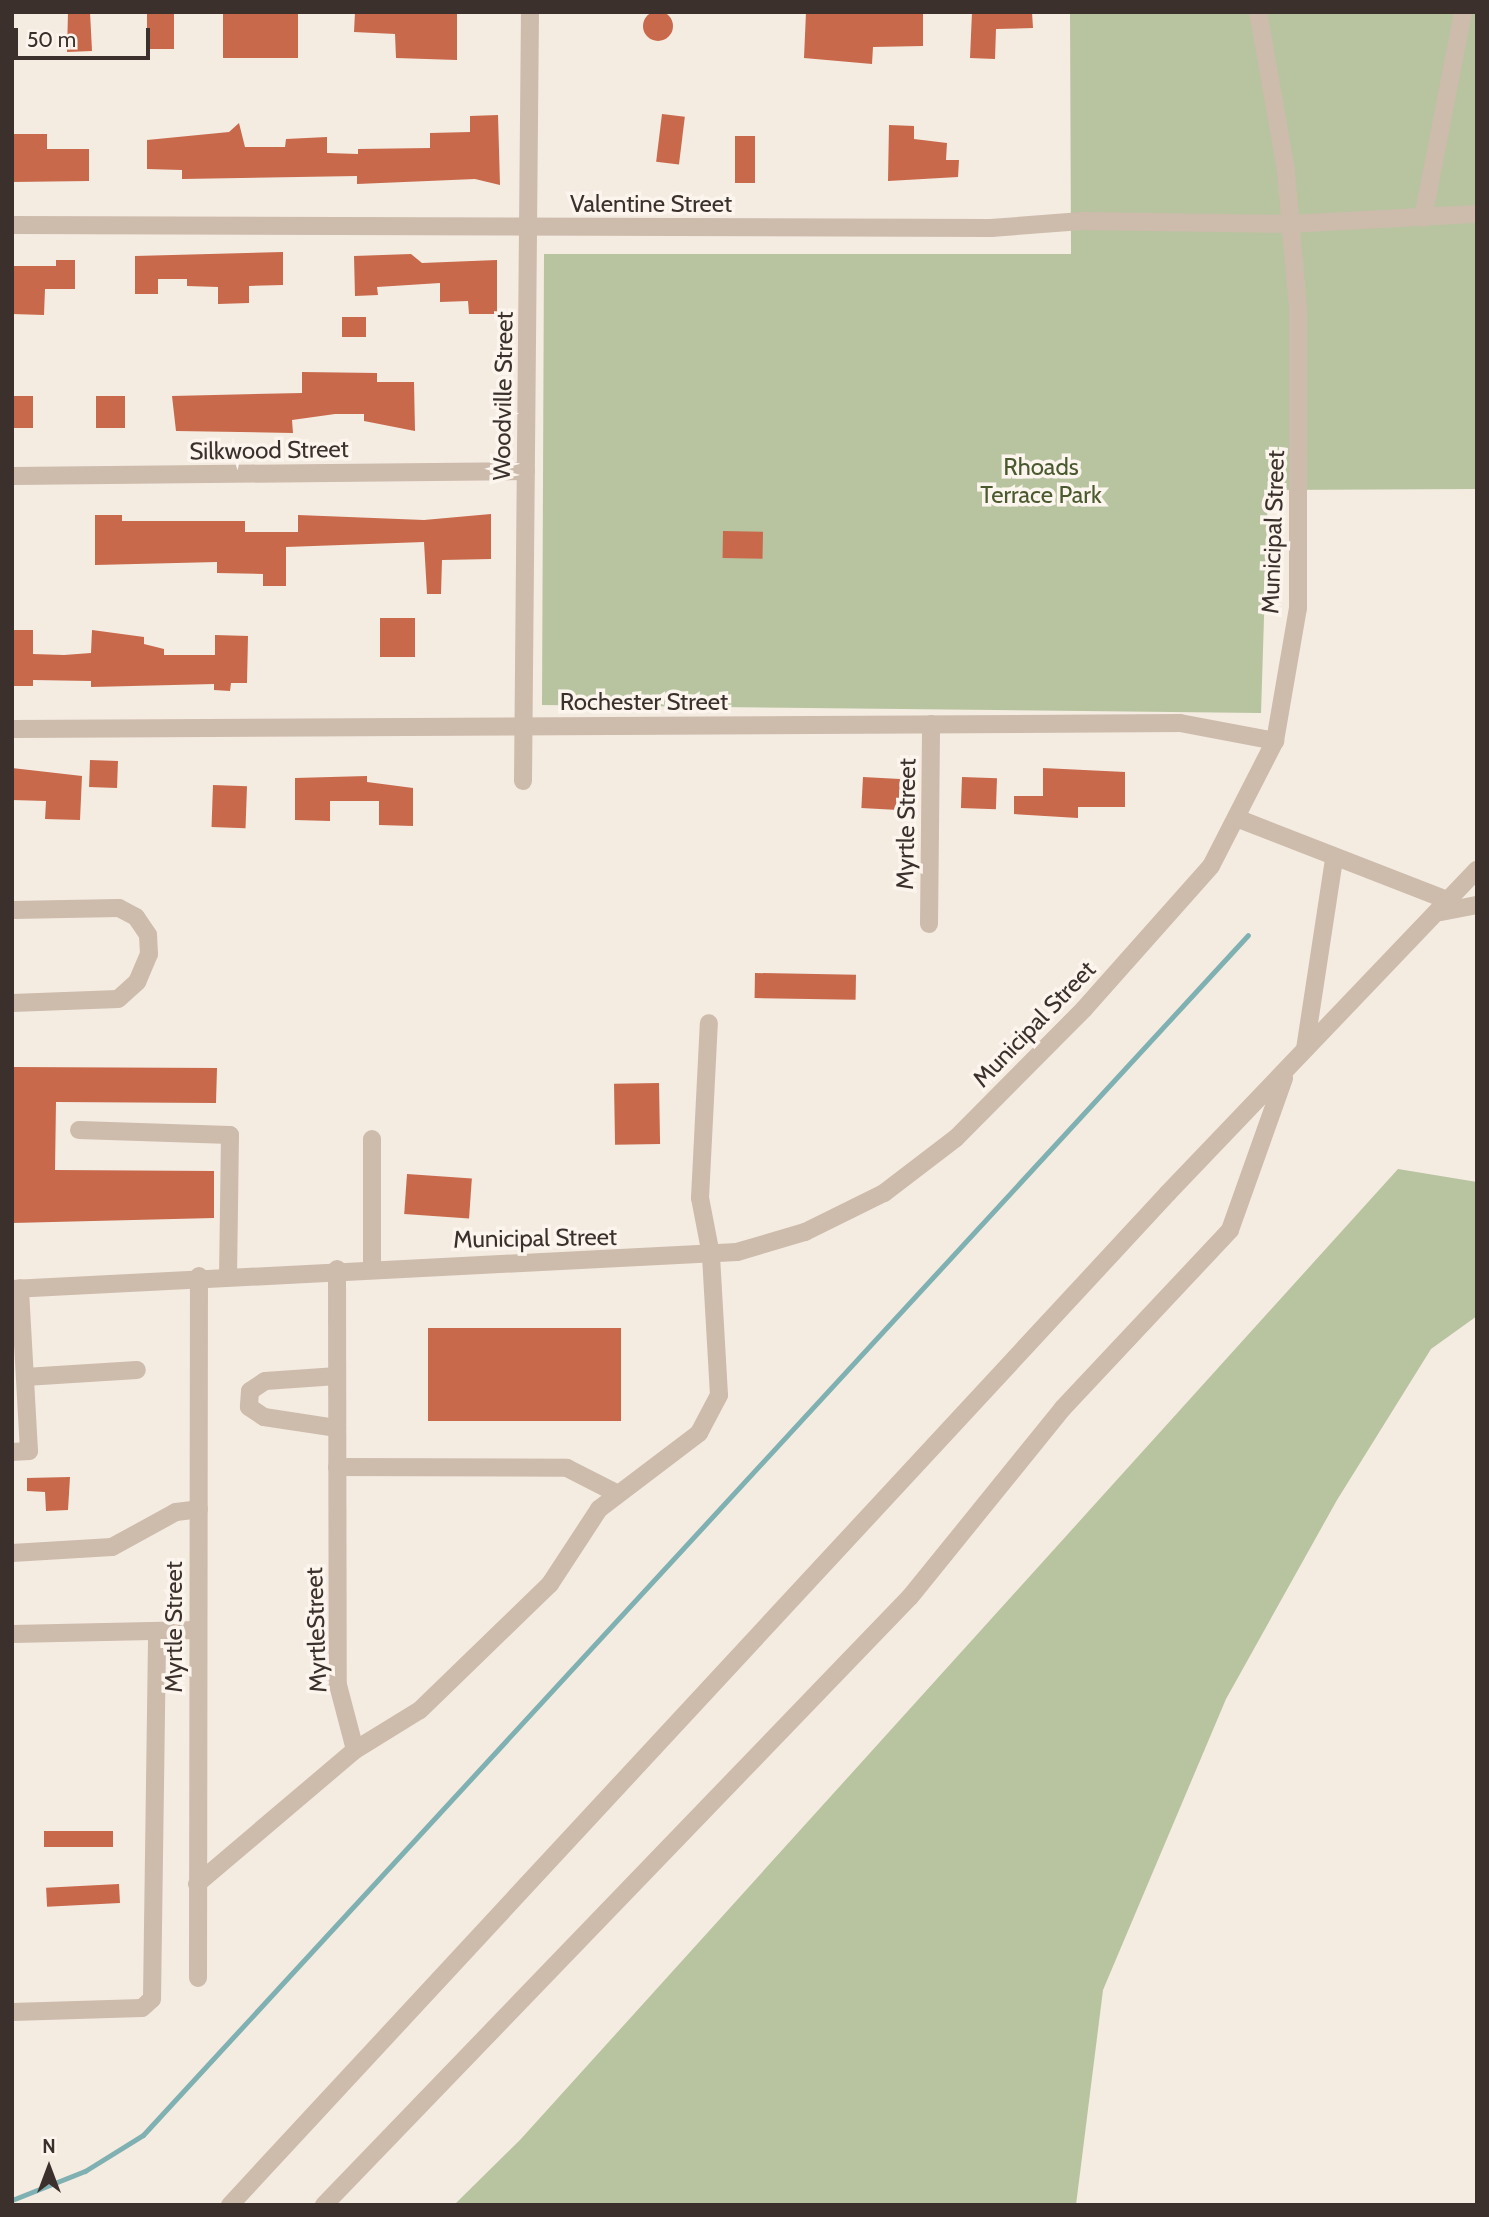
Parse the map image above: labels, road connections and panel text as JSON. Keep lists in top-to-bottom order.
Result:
{
  "streets": {
    "street": [
      "Valentine Street",
      "Woodville Street",
      "Silkwood Street",
      "Municipal Street",
      "Rochester Street",
      "Myrtle Street",
      "MyrtleStreet"
    ]
  },
  "crossings": [
    ["Valentine Street", "Woodville Street"],
    ["Valentine Street", "Municipal Street"],
    ["Woodville Street", "Silkwood Street"],
    ["Woodville Street", "Rochester Street"],
    ["Municipal Street", "Rochester Street"],
    ["Municipal Street", "Myrtle Street"],
    ["Municipal Street", "MyrtleStreet"],
    ["Rochester Street", "Myrtle Street"]
  ],
  "parks": ["Rhoads Terrace Park"],
  "scale_bar": "50 m",
  "north": "top"
}
